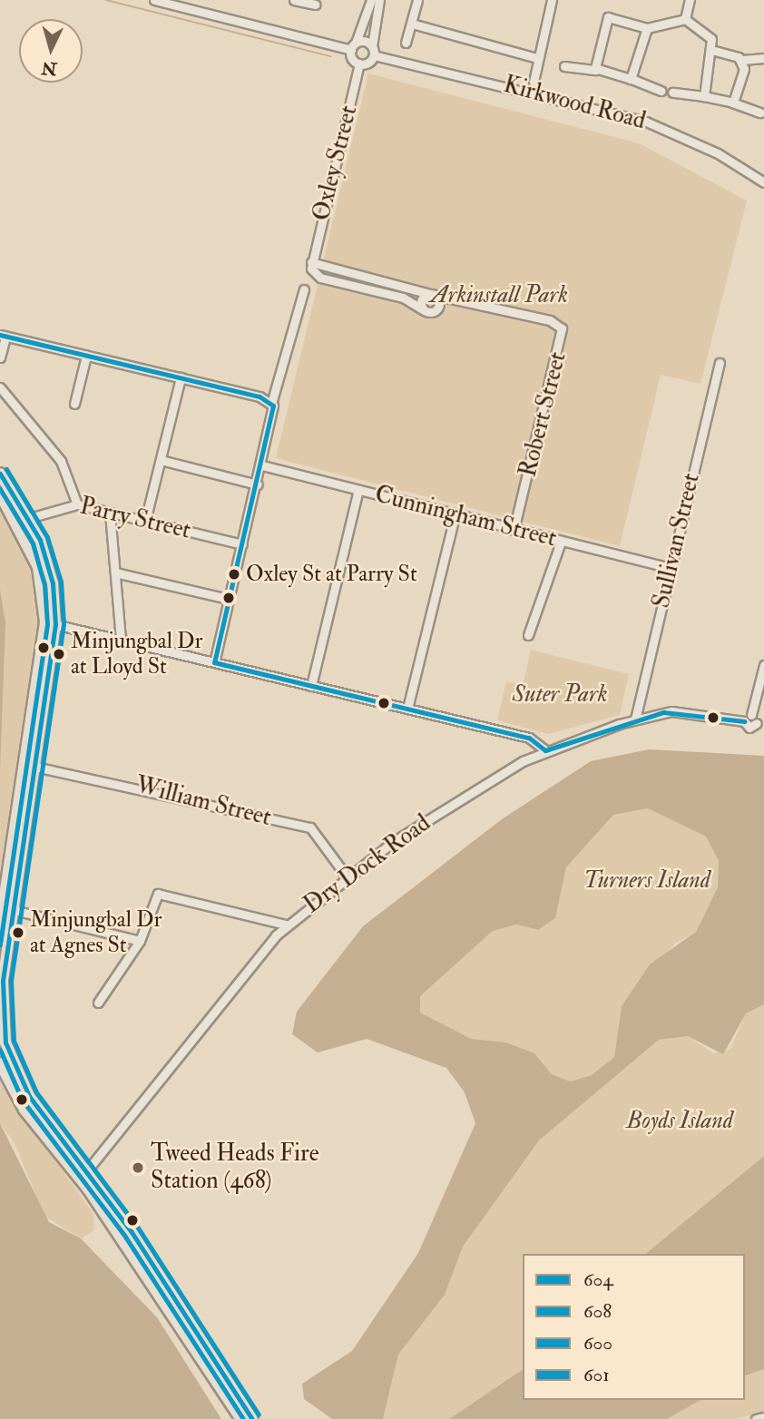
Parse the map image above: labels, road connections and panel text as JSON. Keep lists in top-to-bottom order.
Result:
{
  "streets": {
    "street": [
      "Kirkwood Road",
      "Oxley Street",
      "Robert Street",
      "Cunningham Street",
      "Parry Street",
      "Sullivan Street",
      "William Street",
      "Dry Dock Road"
    ]
  },
  "crossings": [
    ["Oxley Street", "Robert Street"],
    ["Robert Street", "Cunningham Street"],
    ["Cunningham Street", "Sullivan Street"],
    ["Sullivan Street", "Dry Dock Road"],
    ["William Street", "Dry Dock Road"]
  ],
  "parks": [
    "Arkinstall Park",
    "Suter Park",
    "Turners Island",
    "Boyds Island"
  ],
  "places": [
    "Oxley St at Parry St",
    "Minjungbal Dr at Lloyd St",
    "Minjungbal Dr at Agnes St",
    "Tweed Heads Fire Station (468)"
  ],
  "lines": [
    "transit line 604",
    "transit line 601",
    "transit line 608",
    "transit line 600"
  ],
  "legend": [
    "604",
    "608",
    "600",
    "601"
  ],
  "north": "bottom"
}
